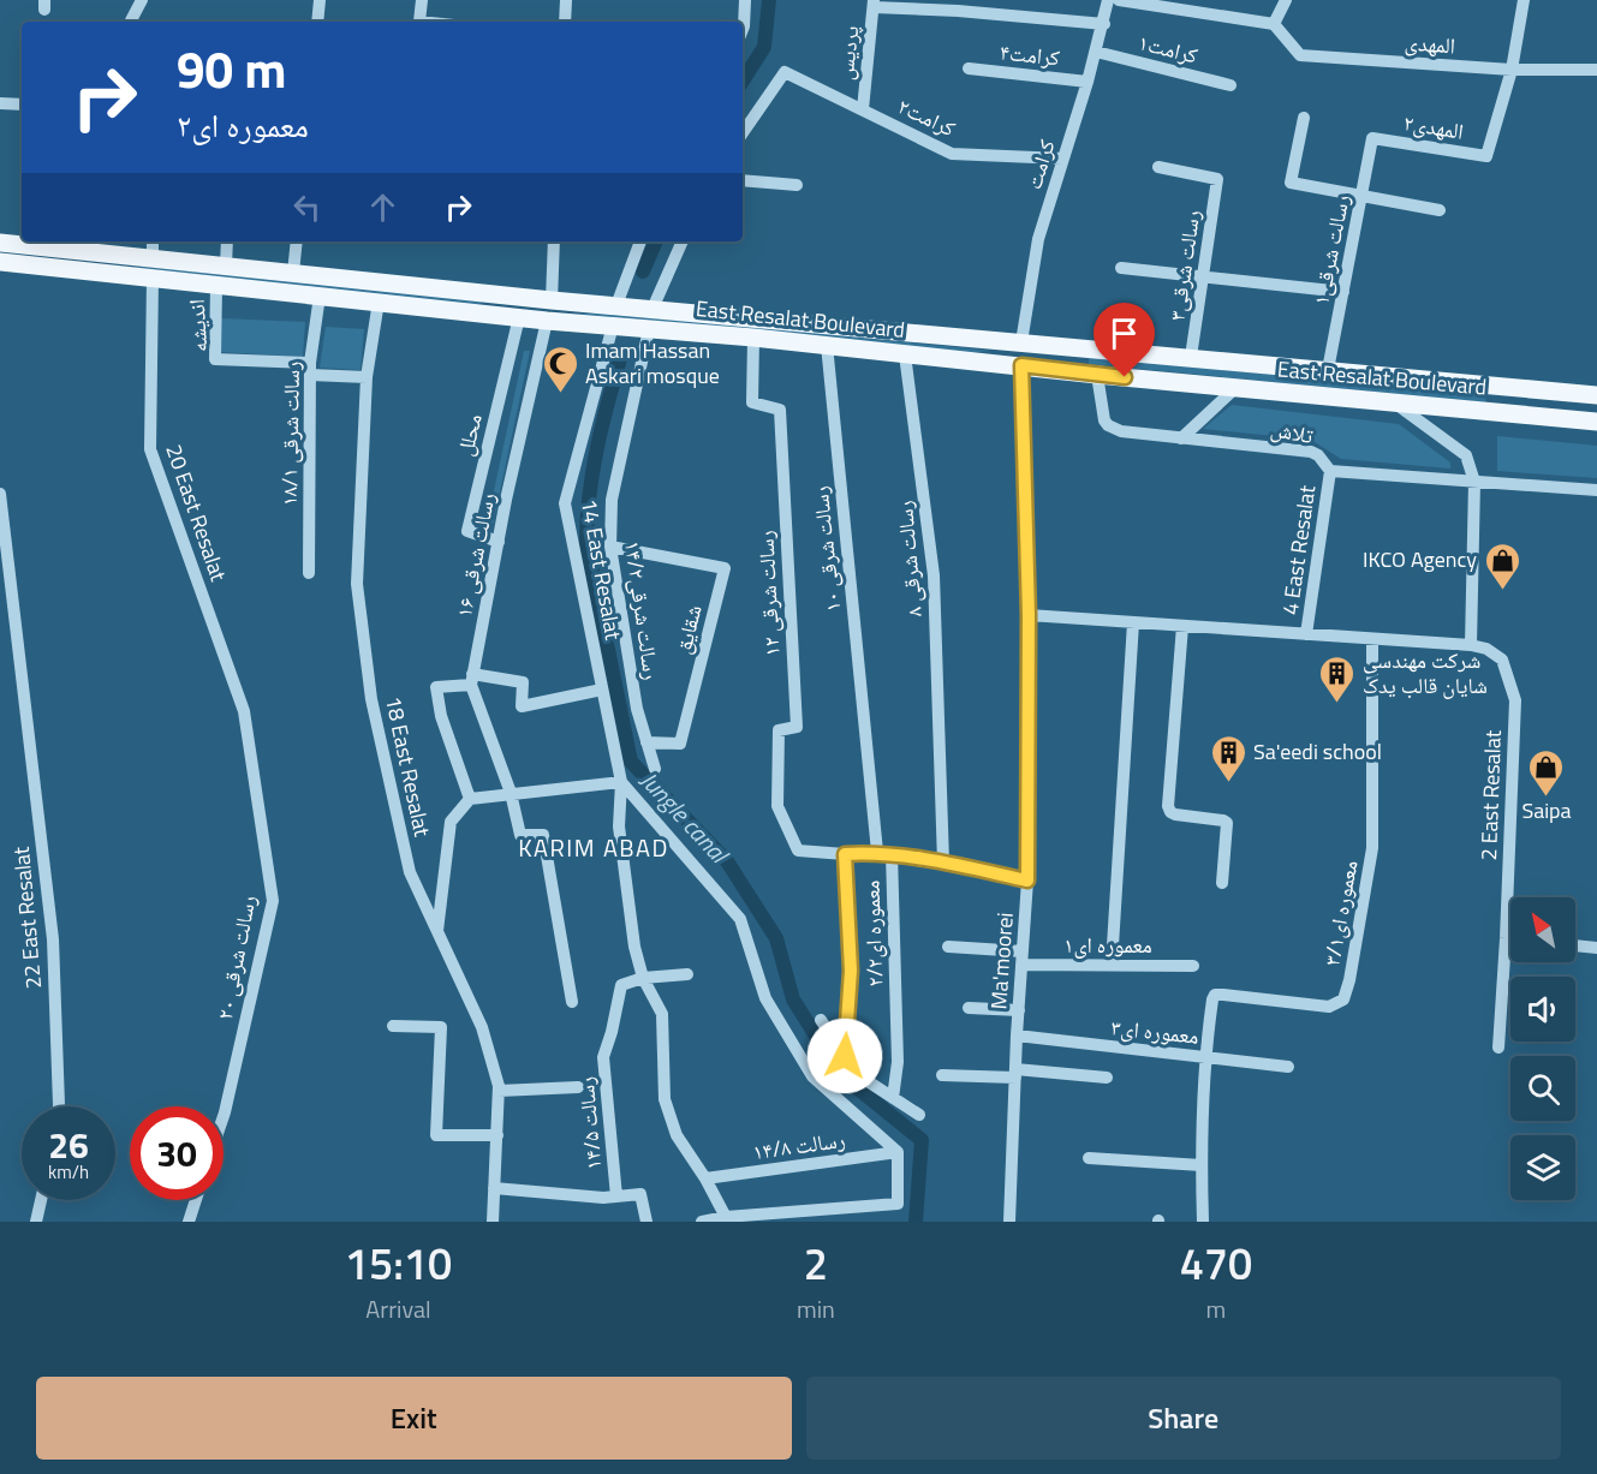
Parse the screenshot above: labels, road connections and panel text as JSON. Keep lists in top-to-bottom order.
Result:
{
  "streets": {
    "main road": ["East Resalat Boulevard"],
    "street": [
      "المهدی",
      "کرامت۱",
      "پردیس",
      "کرامت۴",
      "کرامت۲",
      "المهدی۲",
      "کرامت",
      "رسالت شرقی۱",
      "رسالت شرقی۳",
      "اندیشه",
      "تلاش",
      "رسالت شرقی ۱۸/۱",
      "محلل",
      "20 East Resalat",
      "رسالت شرقی ۱۰",
      "4 East Resalat",
      "رسالت شرقی ۱۶",
      "رسالت شرقی ۸",
      "14 East Resalat",
      "رسالت شرقی ۱۲",
      "رسالت شرقی۱۴/۲",
      "شقایق",
      "18 East Resalat",
      "2 East Resalat",
      "معموره ای۳/۱",
      "22 East Resalat",
      "معموره ای۲/۲",
      "معموره ای۱",
      "Ma'moorei",
      "معموره ای۳",
      "رسالت ۱۴/۵",
      "رسالت ۱۴/۸"
    ]
  },
  "crossings": [
    ["المهدی", "المهدی۲"],
    ["کرامت۱", "کرامت"],
    ["پردیس", "کرامت۲"],
    ["کرامت۴", "کرامت"],
    ["کرامت۲", "کرامت"],
    ["المهدی۲", "رسالت شرقی۱"],
    ["کرامت", "East Resalat Boulevard"],
    ["رسالت شرقی۱", "East Resalat Boulevard"],
    ["رسالت شرقی۳", "East Resalat Boulevard"],
    ["East Resalat Boulevard", "اندیشه"],
    ["East Resalat Boulevard", "تلاش"],
    ["East Resalat Boulevard", "رسالت شرقی ۱۸/۱"],
    ["East Resalat Boulevard", "محلل"],
    ["East Resalat Boulevard", "20 East Resalat"],
    ["East Resalat Boulevard", "رسالت شرقی ۱۰"],
    ["East Resalat Boulevard", "رسالت شرقی ۱۶"],
    ["East Resalat Boulevard", "رسالت شرقی ۸"],
    ["East Resalat Boulevard", "14 East Resalat"],
    ["East Resalat Boulevard", "رسالت شرقی ۱۲"],
    ["East Resalat Boulevard", "رسالت شرقی۱۴/۲"],
    ["East Resalat Boulevard", "18 East Resalat"],
    ["East Resalat Boulevard", "Ma'moorei"],
    ["اندیشه", "رسالت شرقی ۱۸/۱"],
    ["تلاش", "4 East Resalat"],
    ["محلل", "رسالت شرقی ۱۶"],
    ["14 East Resalat", "رسالت ۱۴/۸"],
    ["رسالت شرقی۱۴/۲", "شقایق"],
    ["معموره ای۳/۱", "معموره ای۳"],
    ["معموره ای۱", "Ma'moorei"],
    ["Ma'moorei", "معموره ای۳"]
  ],
  "districts": ["KARIM ABAD"],
  "water": ["Jungle canal"],
  "places": {
    "mosque": ["Imam Hassan Askari mosque"],
    "shop": ["IKCO Agency", "Saipa"],
    "building": ["شرکت مهندسی شایان قالب یدک", "Sa'eedi school"]
  },
  "north": "top left",
  "page": {
    "turn": ["90 m", "معموره ای۲"],
    "speed": "26 km/h",
    "limit": "30",
    "eta": [
      "15:10",
      "Arrival",
      "2",
      "min",
      "470",
      "m"
    ],
    "buttons": ["Exit", "Share"]
  }
}
